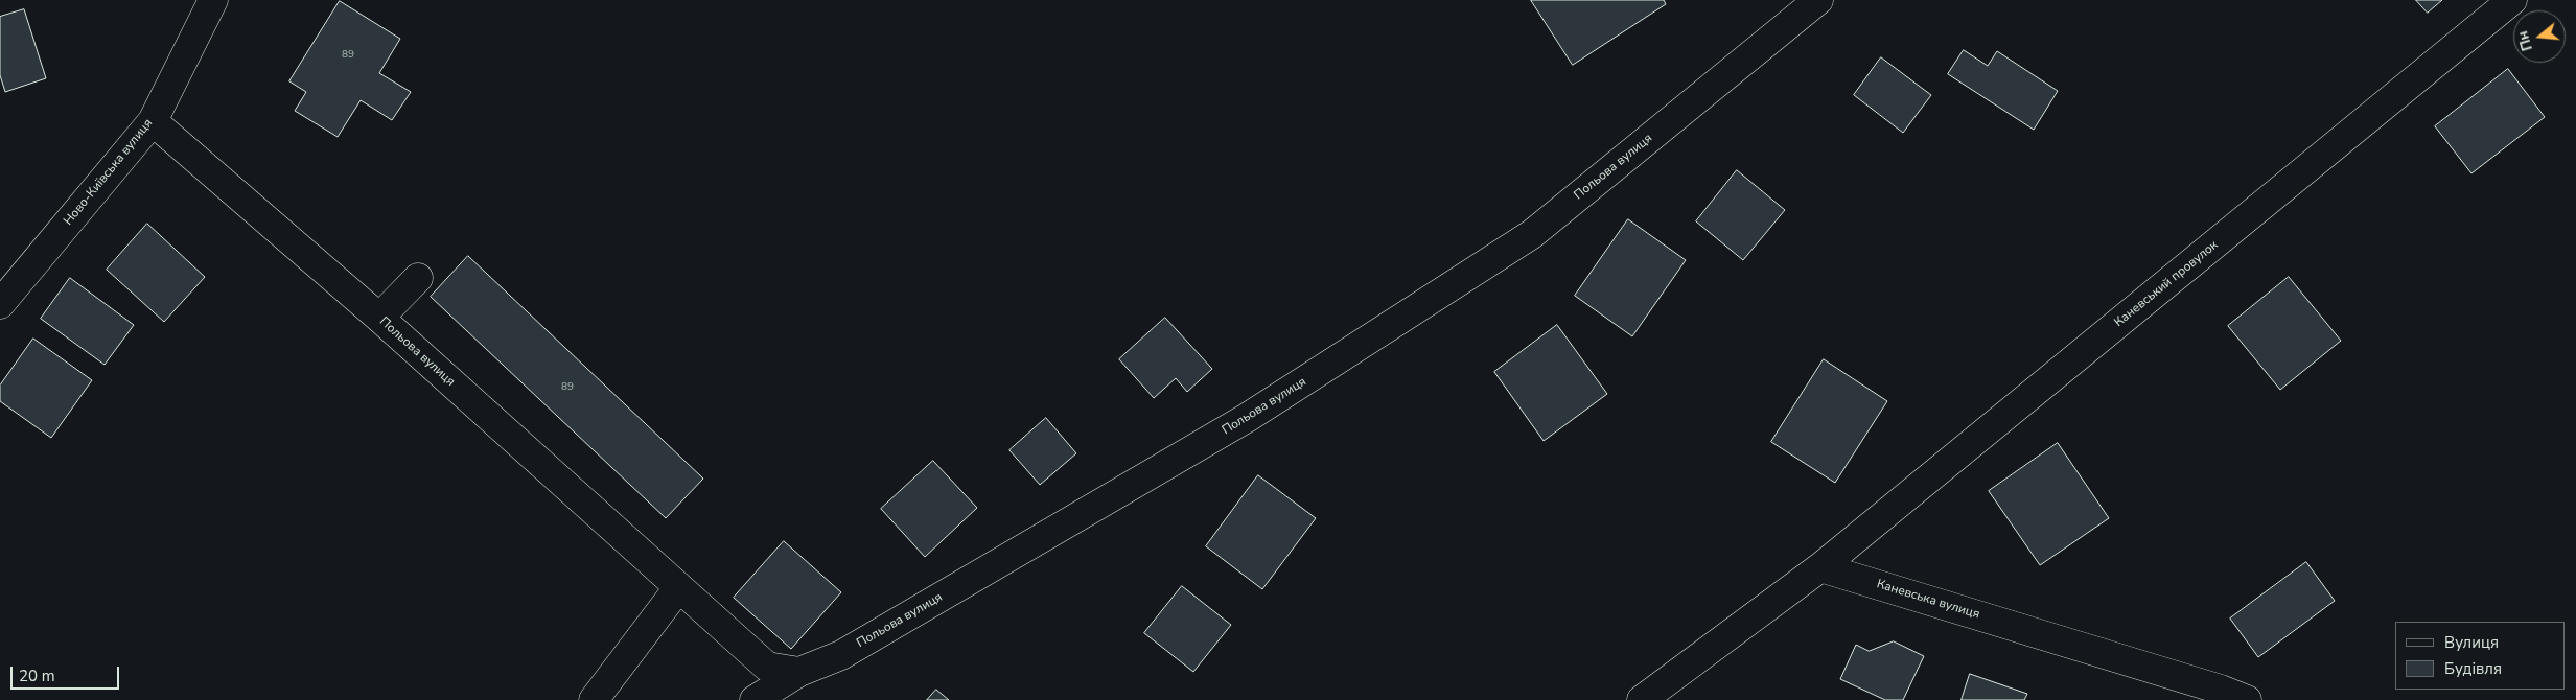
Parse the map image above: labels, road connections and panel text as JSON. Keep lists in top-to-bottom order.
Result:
{
  "streets": {
    "street": [
      "Польова вулиця",
      "Ново-Київська вулиця",
      "Каневський провулок",
      "Каневська вулиця"
    ]
  },
  "crossings": [
    ["Польова вулиця", "Ново-Київська вулиця"],
    ["Каневський провулок", "Каневська вулиця"]
  ],
  "house_numbers": ["89", "89"],
  "legend": ["Вулиця", "Будівля"],
  "scale_bar": "20 m",
  "north": "left"
}
